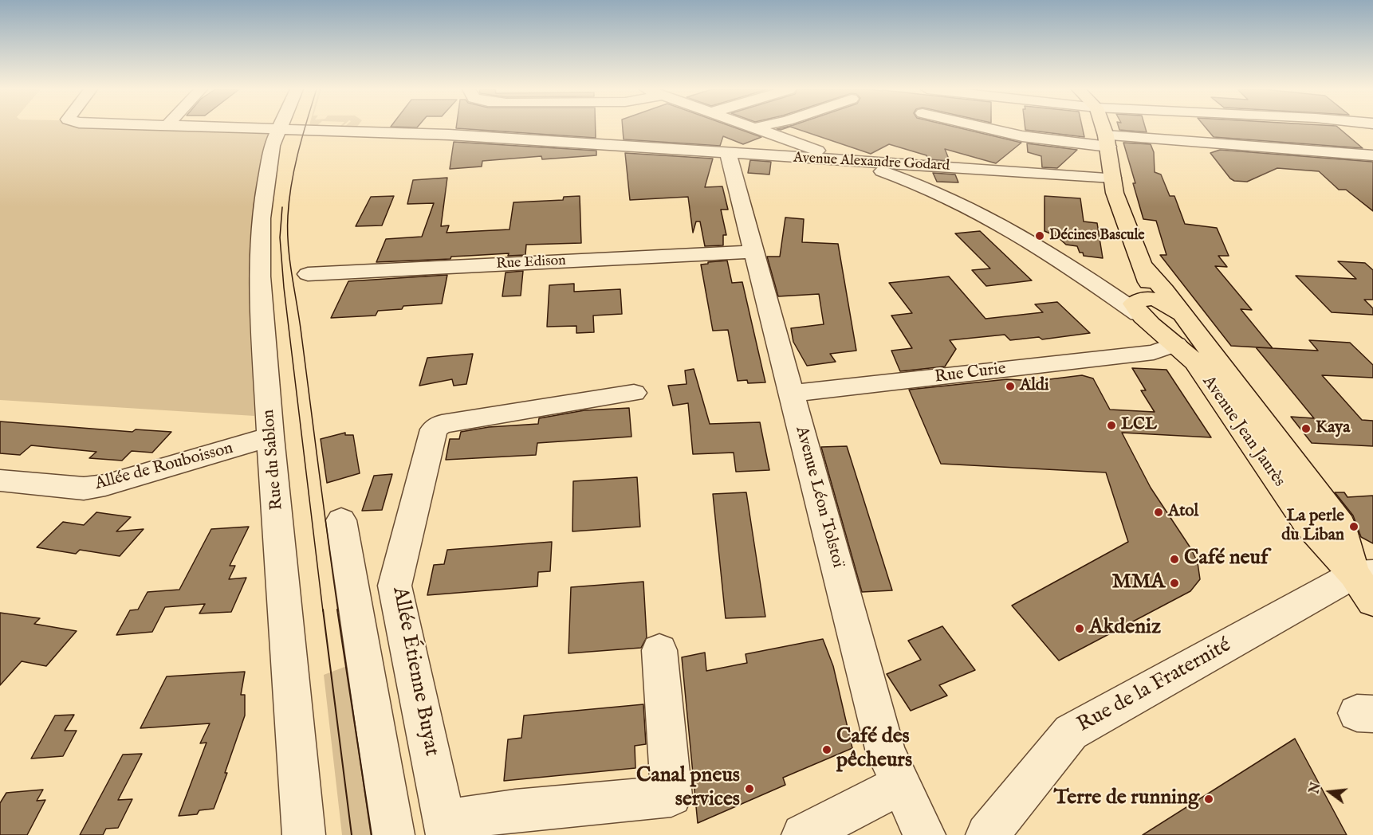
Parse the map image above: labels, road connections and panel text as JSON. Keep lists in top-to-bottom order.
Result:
{
  "streets": {
    "main road": ["Avenue Jean Jaurès"],
    "street": [
      "Avenue Alexandre Godard",
      "Rue Edison",
      "Rue Curie",
      "Rue du Sablon",
      "Allée de Rouboisson",
      "Avenue Léon Tolstoï",
      "Allée Étienne Buyat",
      "Rue de la Fraternité"
    ]
  },
  "crossings": [
    ["Avenue Alexandre Godard", "Avenue Jean Jaurès"],
    ["Avenue Alexandre Godard", "Rue du Sablon"],
    ["Avenue Alexandre Godard", "Avenue Léon Tolstoï"],
    ["Rue Edison", "Avenue Léon Tolstoï"],
    ["Rue Curie", "Avenue Jean Jaurès"],
    ["Rue Curie", "Avenue Léon Tolstoï"],
    ["Avenue Jean Jaurès", "Rue de la Fraternité"],
    ["Rue du Sablon", "Allée de Rouboisson"]
  ],
  "places": [
    "Décines Bascule",
    "Aldi",
    "LCL",
    "Kaya",
    "Atol",
    "La perle du Liban",
    "Café neuf",
    "MMA",
    "Akdeniz",
    "Café des pêcheurs",
    "Canal pneus services",
    "Terre de running"
  ],
  "north": "left"
}
